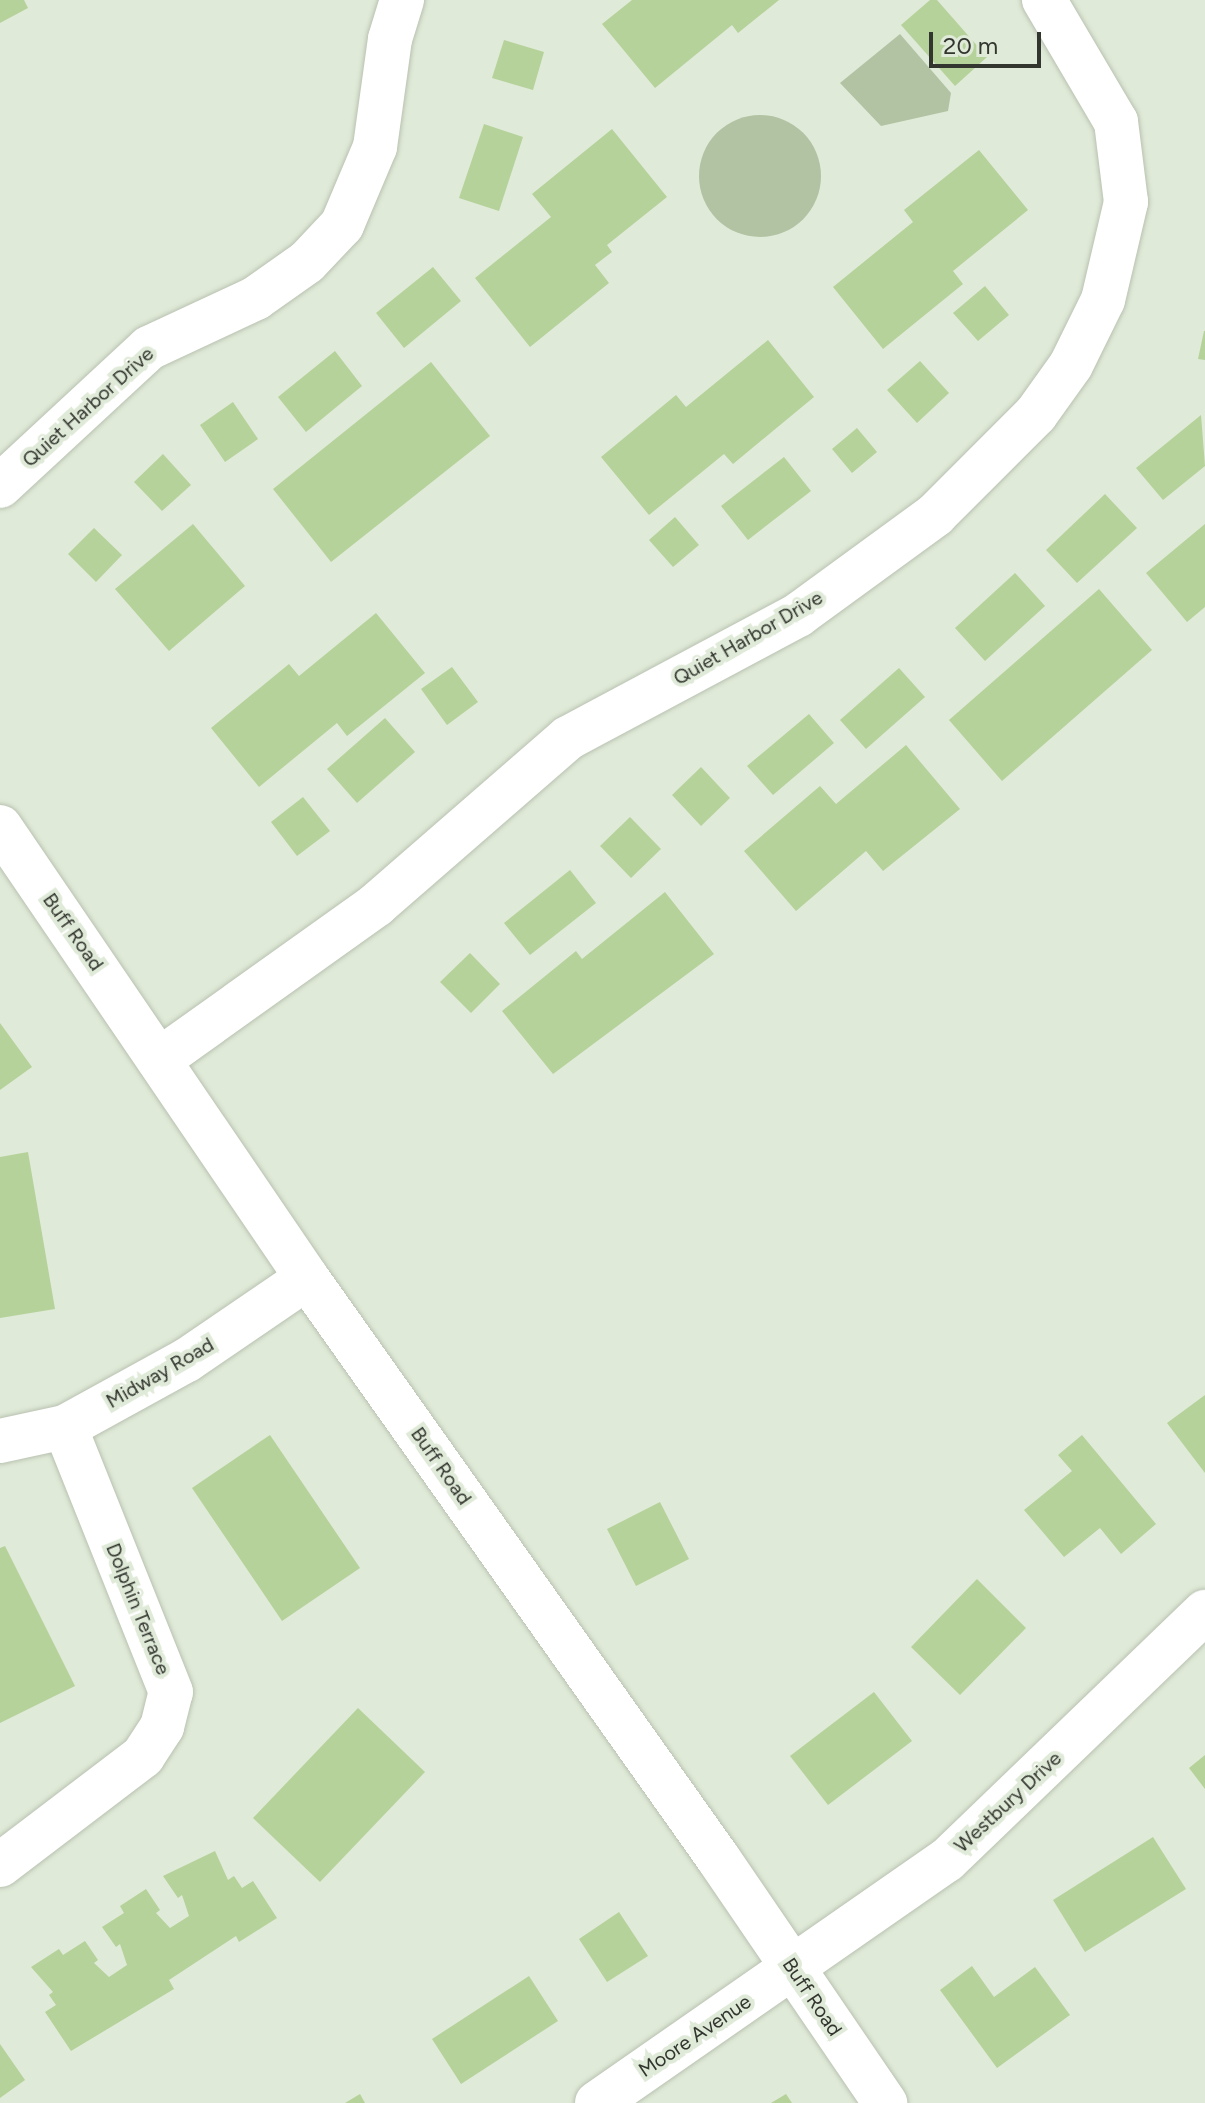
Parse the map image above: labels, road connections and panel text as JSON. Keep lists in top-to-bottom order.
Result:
{
  "streets": {
    "street": [
      "Quiet Harbor Drive",
      "Buff Road",
      "Midway Road",
      "Dolphin Terrace",
      "Westbury Drive",
      "Moore Avenue"
    ]
  },
  "crossings": [
    ["Quiet Harbor Drive", "Buff Road"],
    ["Buff Road", "Midway Road"],
    ["Buff Road", "Westbury Drive"],
    ["Buff Road", "Moore Avenue"],
    ["Midway Road", "Dolphin Terrace"],
    ["Westbury Drive", "Moore Avenue"]
  ],
  "scale_bar": "20 m"
}
